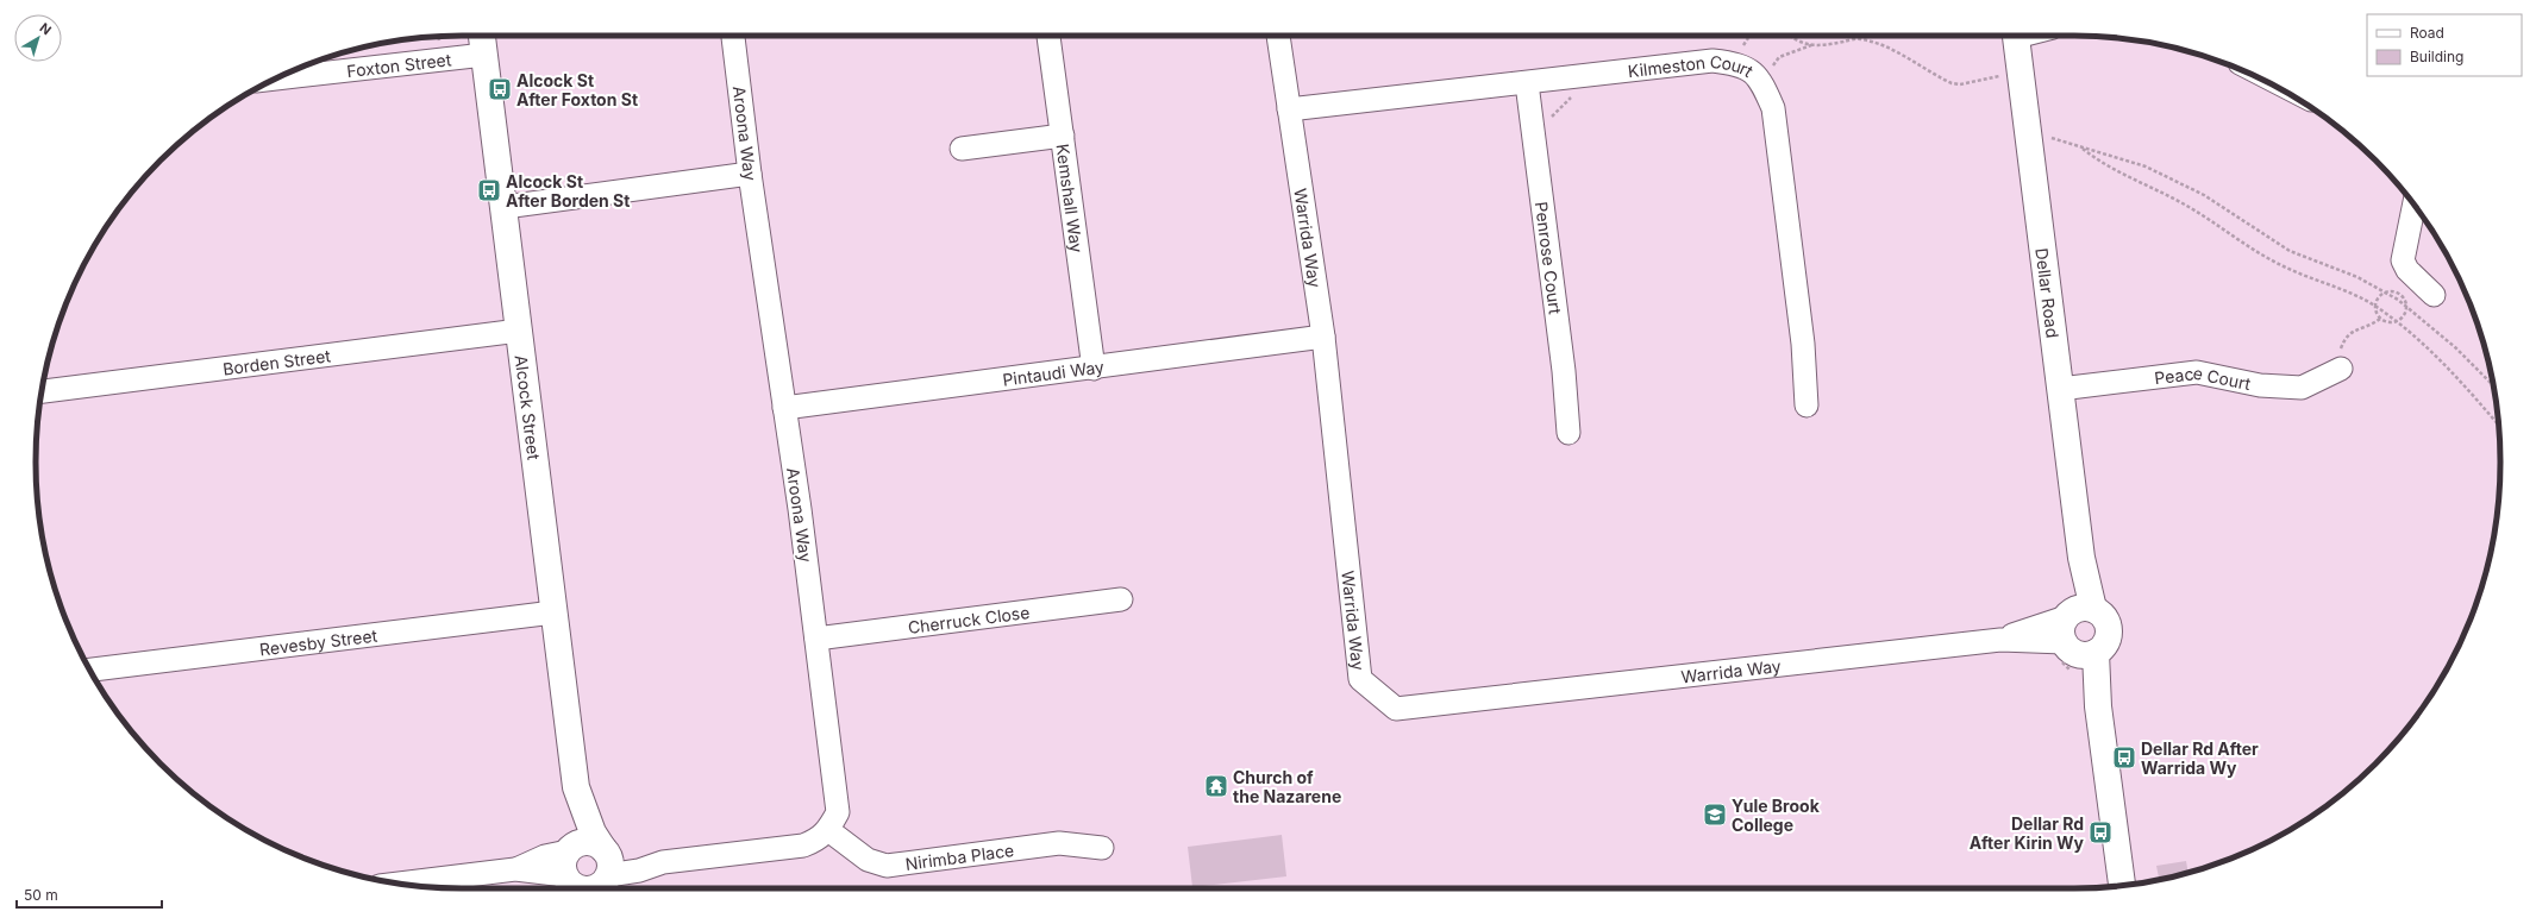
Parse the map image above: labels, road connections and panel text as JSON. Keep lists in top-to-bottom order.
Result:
{
  "streets": {
    "main road": ["Dellar Road", "Alcock Street"],
    "street": [
      "Foxton Street",
      "Kilmeston Court",
      "Aroona Way",
      "Kemshall Way",
      "Warrida Way",
      "Penrose Court",
      "Borden Street",
      "Pintaudi Way",
      "Peace Court",
      "Cherruck Close",
      "Revesby Street",
      "Nirimba Place"
    ]
  },
  "crossings": [
    ["Foxton Street", "Alcock Street"],
    ["Kilmeston Court", "Warrida Way"],
    ["Kilmeston Court", "Penrose Court"],
    ["Aroona Way", "Pintaudi Way"],
    ["Aroona Way", "Cherruck Close"],
    ["Aroona Way", "Nirimba Place"],
    ["Kemshall Way", "Pintaudi Way"],
    ["Warrida Way", "Dellar Road"],
    ["Warrida Way", "Pintaudi Way"],
    ["Dellar Road", "Peace Court"],
    ["Borden Street", "Alcock Street"],
    ["Alcock Street", "Revesby Street"]
  ],
  "places": {
    "bus stop": [
      "Alcock St After Foxton St",
      "Alcock St After Borden St",
      "Dellar Rd After Warrida Wy",
      "Dellar Rd After Kirin Wy"
    ],
    "temple": ["Church of the Nazarene"],
    "school or university": ["Yule Brook College"]
  },
  "legend": ["Road", "Building"],
  "scale_bar": "50 m",
  "north": "top right"
}
